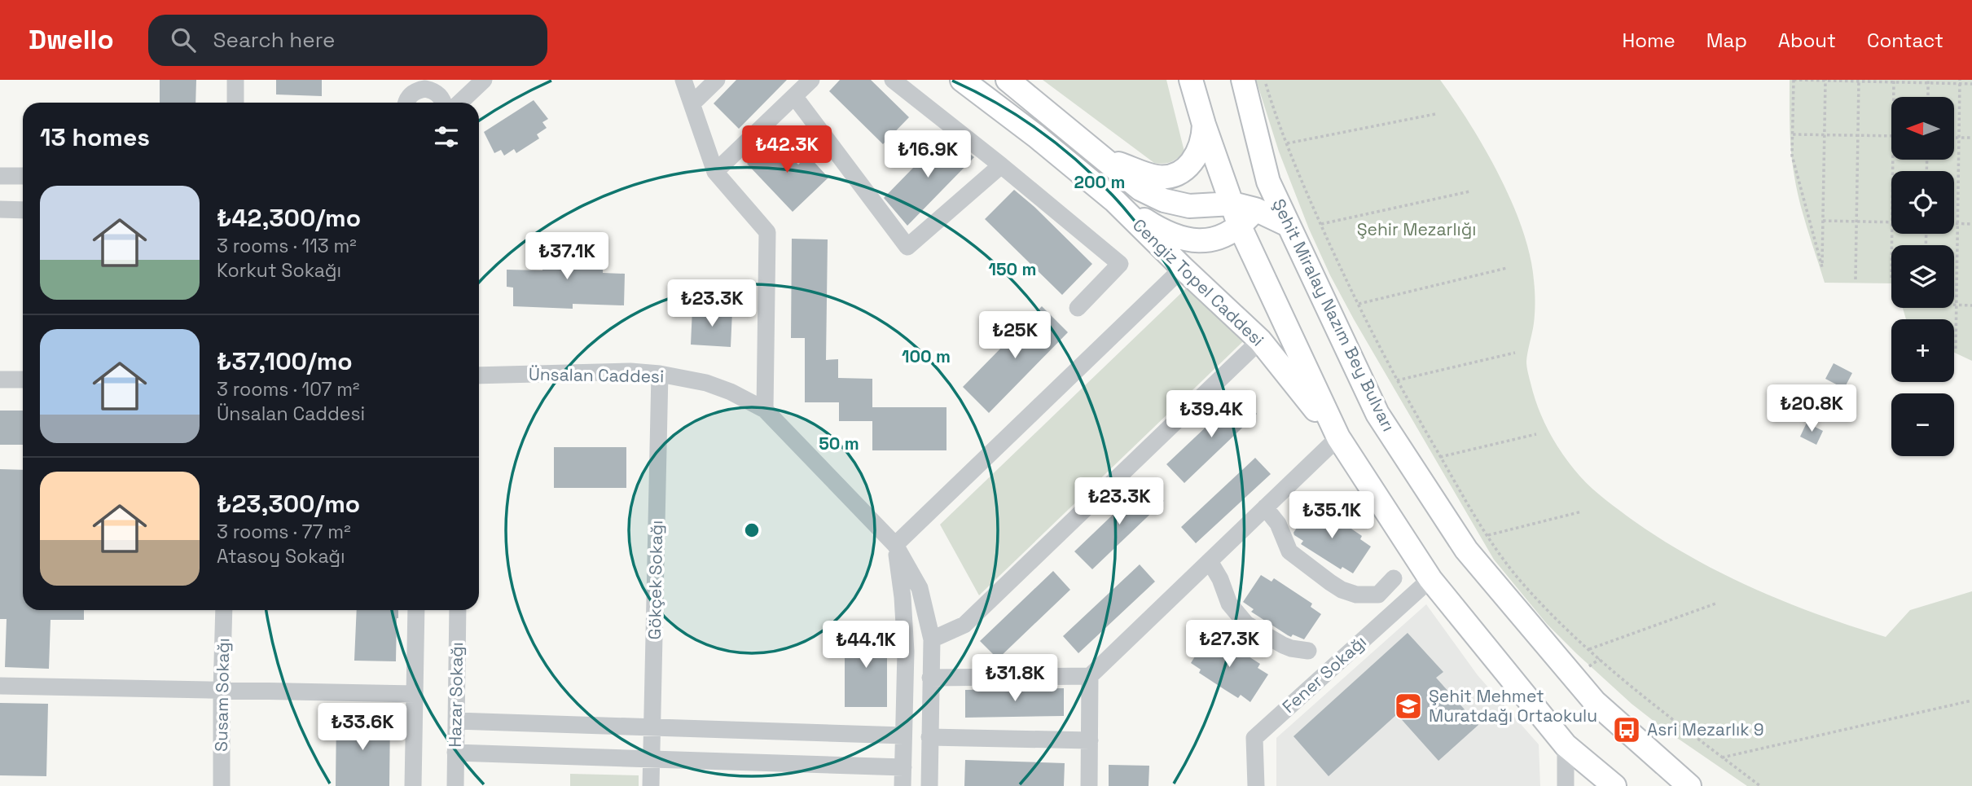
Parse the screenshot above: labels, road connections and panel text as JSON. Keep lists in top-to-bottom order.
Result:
{
  "streets": {
    "main road": ["Cengiz Topel Caddesi", "Şehit Miralay Nazım Bey Bulvarı"],
    "street": [
      "Ünsalan Caddesi",
      "Gökçek Sokağı",
      "Fener Sokağı",
      "Susam Sokağı",
      "Hazar Sokağı"
    ]
  },
  "crossings": [
    ["Cengiz Topel Caddesi", "Şehit Miralay Nazım Bey Bulvarı"],
    ["Ünsalan Caddesi", "Gökçek Sokağı"]
  ],
  "parks": ["Şehir Mezarlığı"],
  "places": {
    "school or university": ["Şehit Mehmet Muratdağı Ortaokulu"],
    "bus stop": ["Asri Mezarlık 9"]
  },
  "north": "left",
  "page": {
    "header": "Dwello",
    "search": "Search here",
    "nav": [
      "Home",
      "Map",
      "About",
      "Contact"
    ],
    "map_buttons": ["+", "−"],
    "heading": "13 homes",
    "price": [
      "₺42.3K",
      "₺16.9K",
      "₺37.1K",
      "₺23.3K",
      "₺25K",
      "₺20.8K",
      "₺39.4K",
      "₺23.3K",
      "₺35.1K",
      "₺27.3K",
      "₺44.1K",
      "₺31.8K",
      "₺33.6K"
    ],
    "list": [
      {
        "name": "₺42,300/mo",
        "note": "3 rooms · 113 m² · Korkut Sokağı"
      },
      {
        "name": "₺37,100/mo",
        "note": "3 rooms · 107 m² · Ünsalan Caddesi"
      },
      {
        "name": "₺23,300/mo",
        "note": "3 rooms · 77 m² · Atasoy Sokağı"
      }
    ]
  },
  "rings": [
    "200 m",
    "150 m",
    "100 m",
    "50 m"
  ]
}
